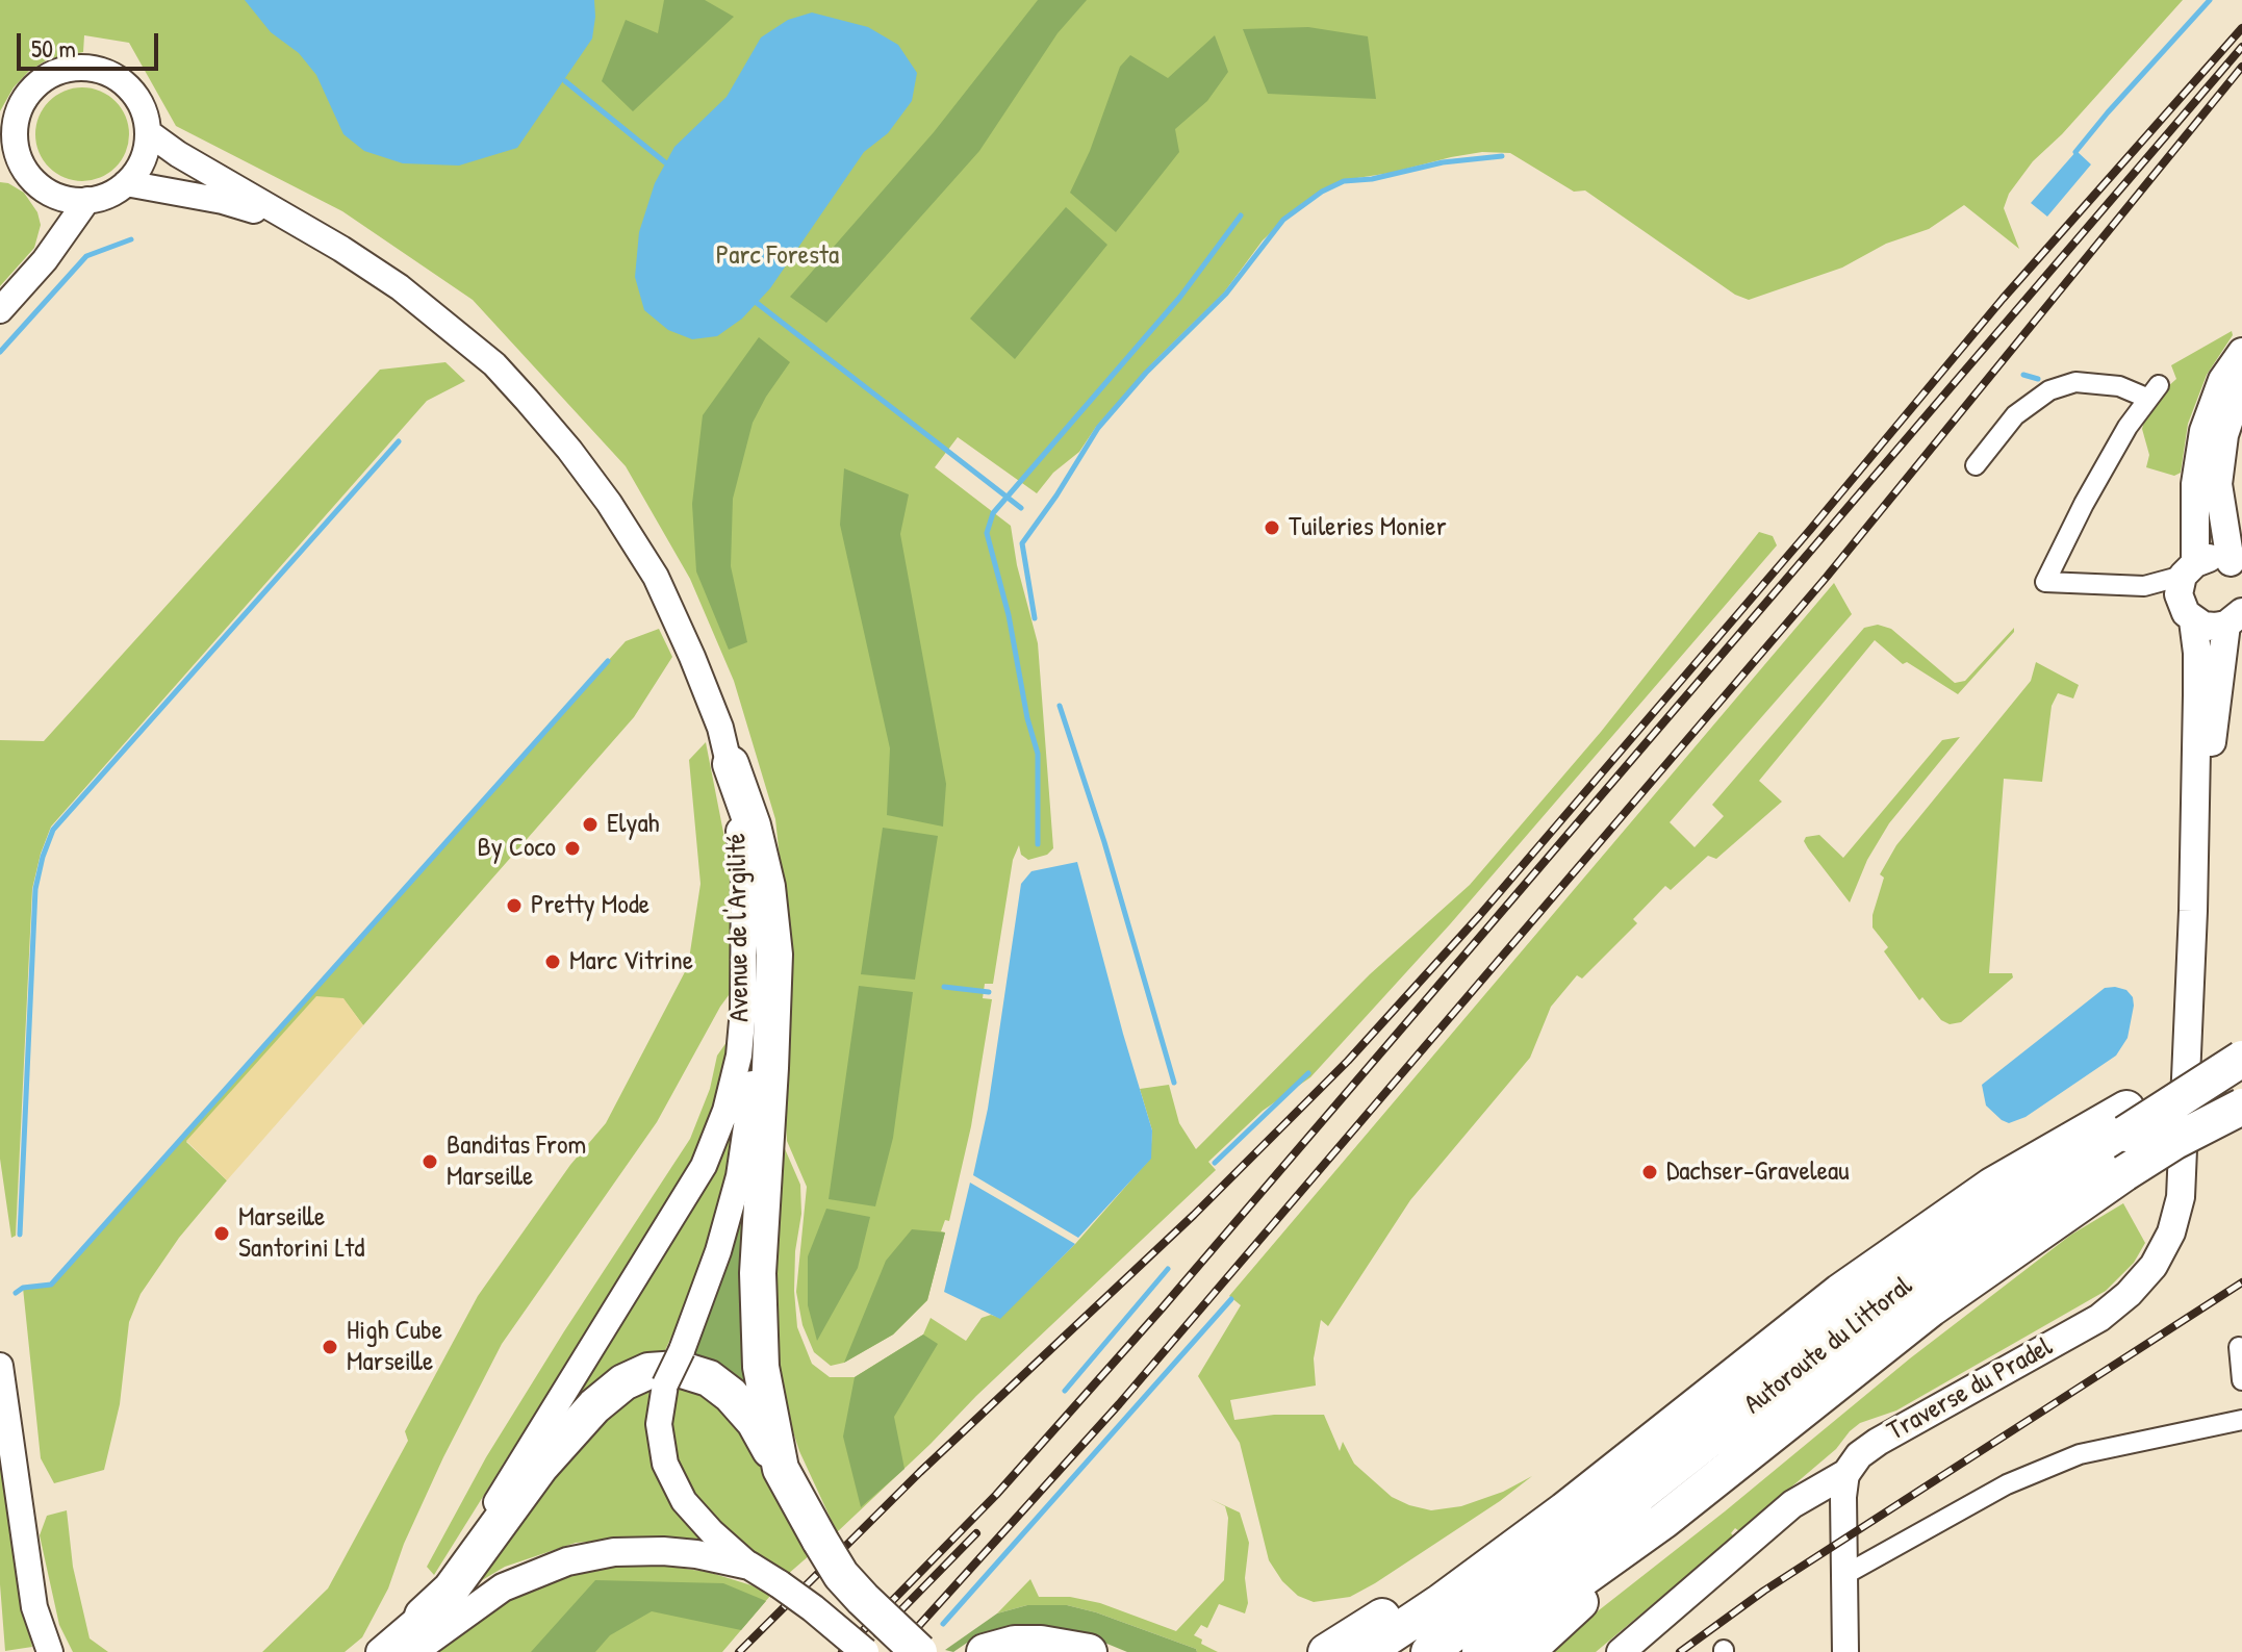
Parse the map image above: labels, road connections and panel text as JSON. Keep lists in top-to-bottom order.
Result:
{
  "streets": {
    "highway": ["Autoroute du Littoral"],
    "main road": ["Avenue de l'Argilité", "Traverse du Pradel"]
  },
  "parks": ["Parc Foresta"],
  "places": [
    "Tuileries Monier",
    "Elyah",
    "By Coco",
    "Pretty Mode",
    "Marc Vitrine",
    "Banditas From Marseille",
    "Dachser-Graveleau",
    "Marseille Santorini Ltd",
    "High Cube Marseille"
  ],
  "scale_bar": "50 m"
}
